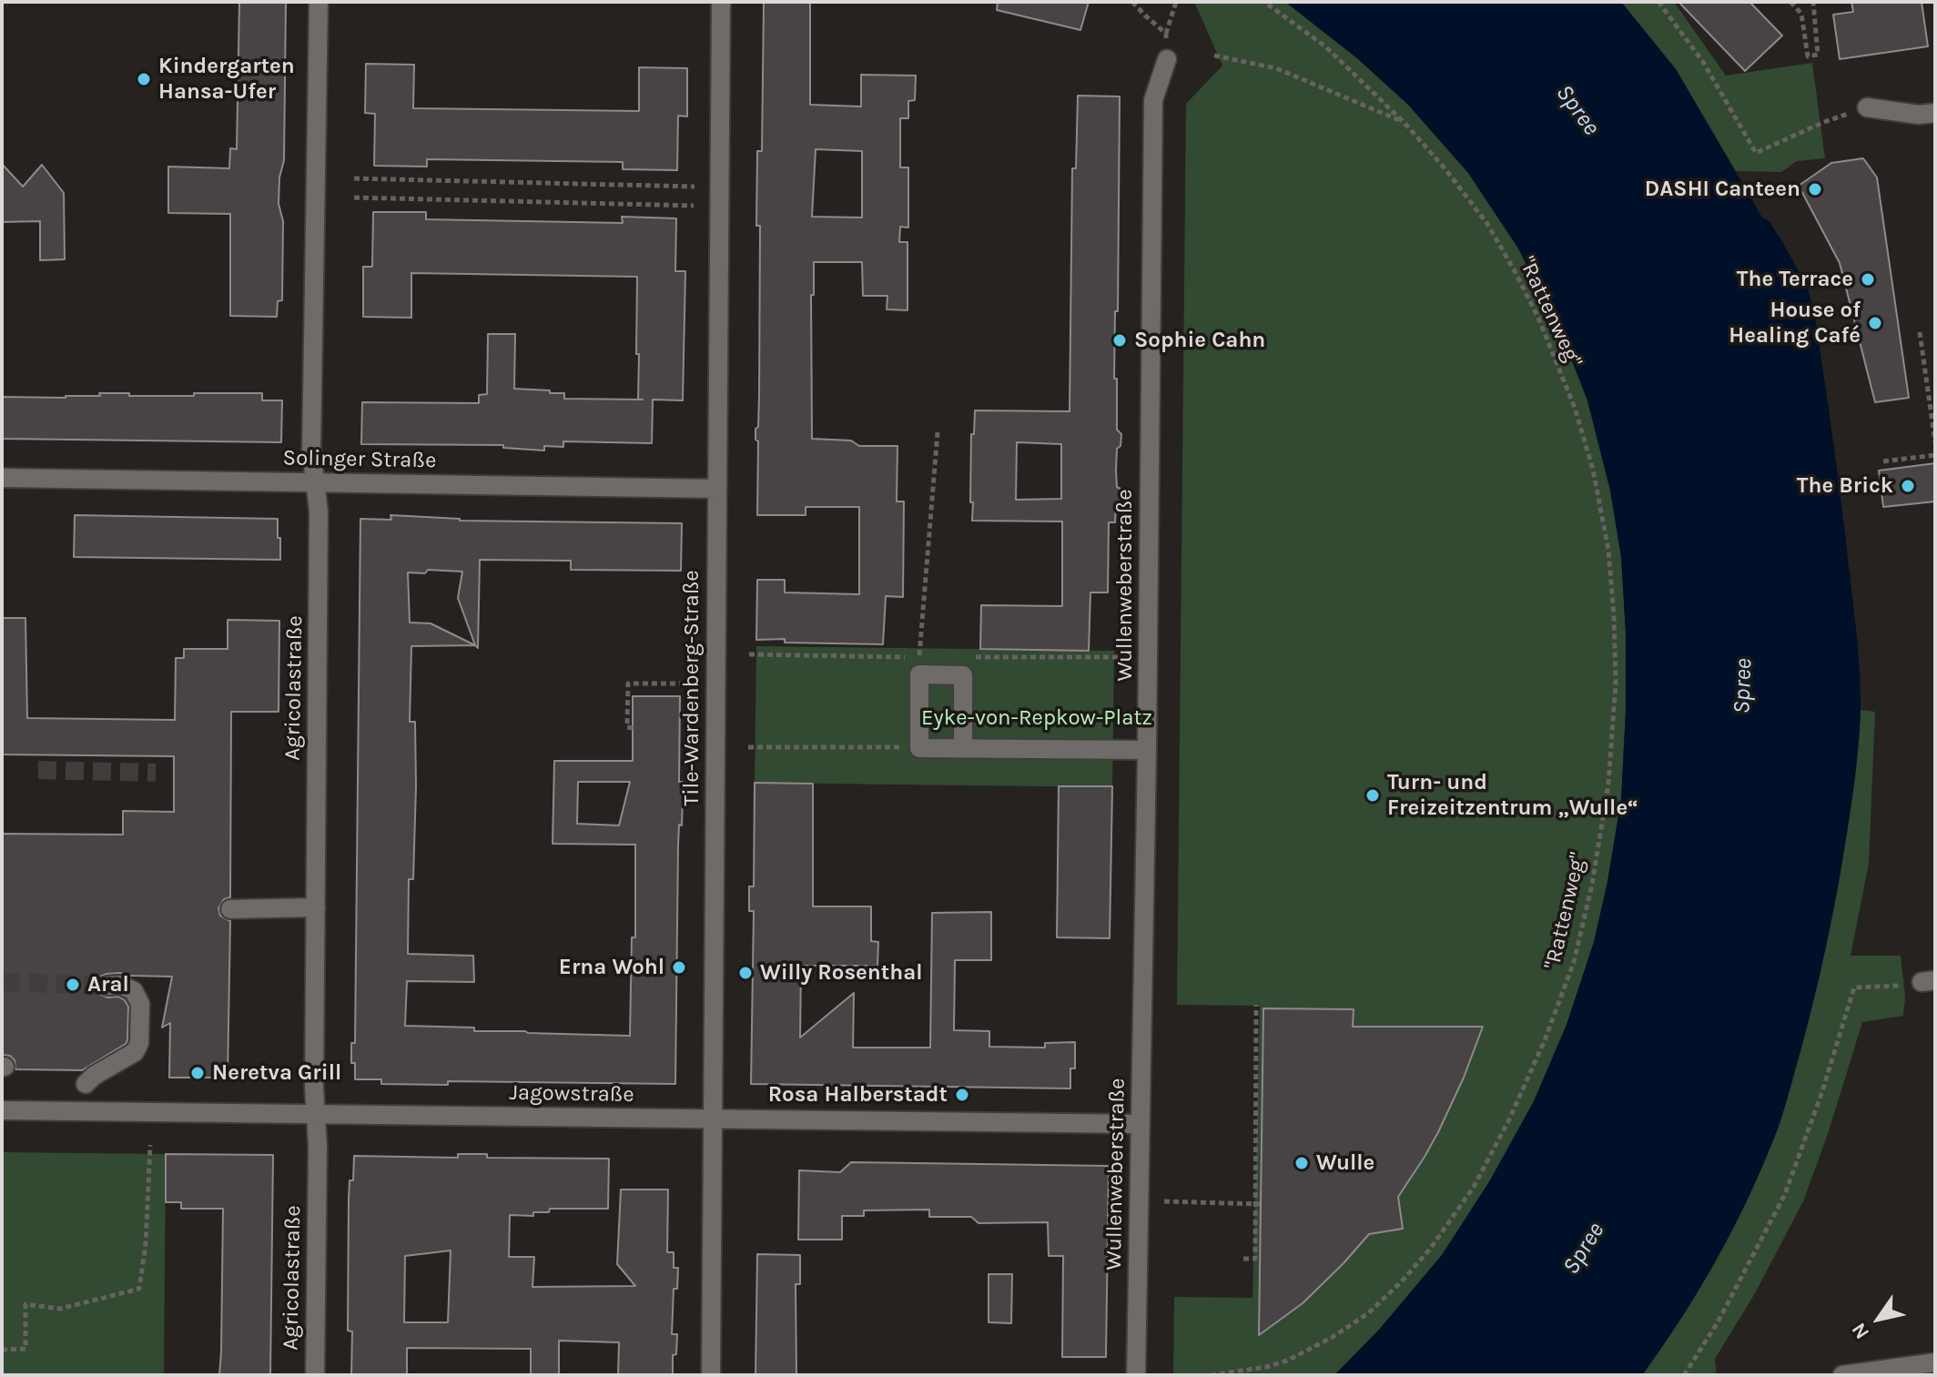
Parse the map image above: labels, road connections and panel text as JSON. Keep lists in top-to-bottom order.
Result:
{
  "streets": {
    "street": [
      "Solinger Straße",
      "Wullenweberstraße",
      "Agricolastraße",
      "Tile-Wardenberg-Straße",
      "Jagowstraße"
    ],
    "path": ["\"Rattenweg\""]
  },
  "crossings": [
    ["Solinger Straße", "Agricolastraße"],
    ["Solinger Straße", "Tile-Wardenberg-Straße"],
    ["Wullenweberstraße", "Jagowstraße"],
    ["Agricolastraße", "Jagowstraße"],
    ["Tile-Wardenberg-Straße", "Jagowstraße"]
  ],
  "water": ["Spree"],
  "parks": ["Eyke-von-Repkow-Platz"],
  "places": [
    "Kindergarten Hansa-Ufer",
    "DASHI Canteen",
    "The Terrace",
    "House of Healing Café",
    "Sophie Cahn",
    "The Brick",
    "Turn- und Freizeitzentrum „Wulle“",
    "Erna Wohl",
    "Willy Rosenthal",
    "Aral",
    "Neretva Grill",
    "Rosa Halberstadt",
    "Wulle"
  ],
  "north": "bottom left"
}
